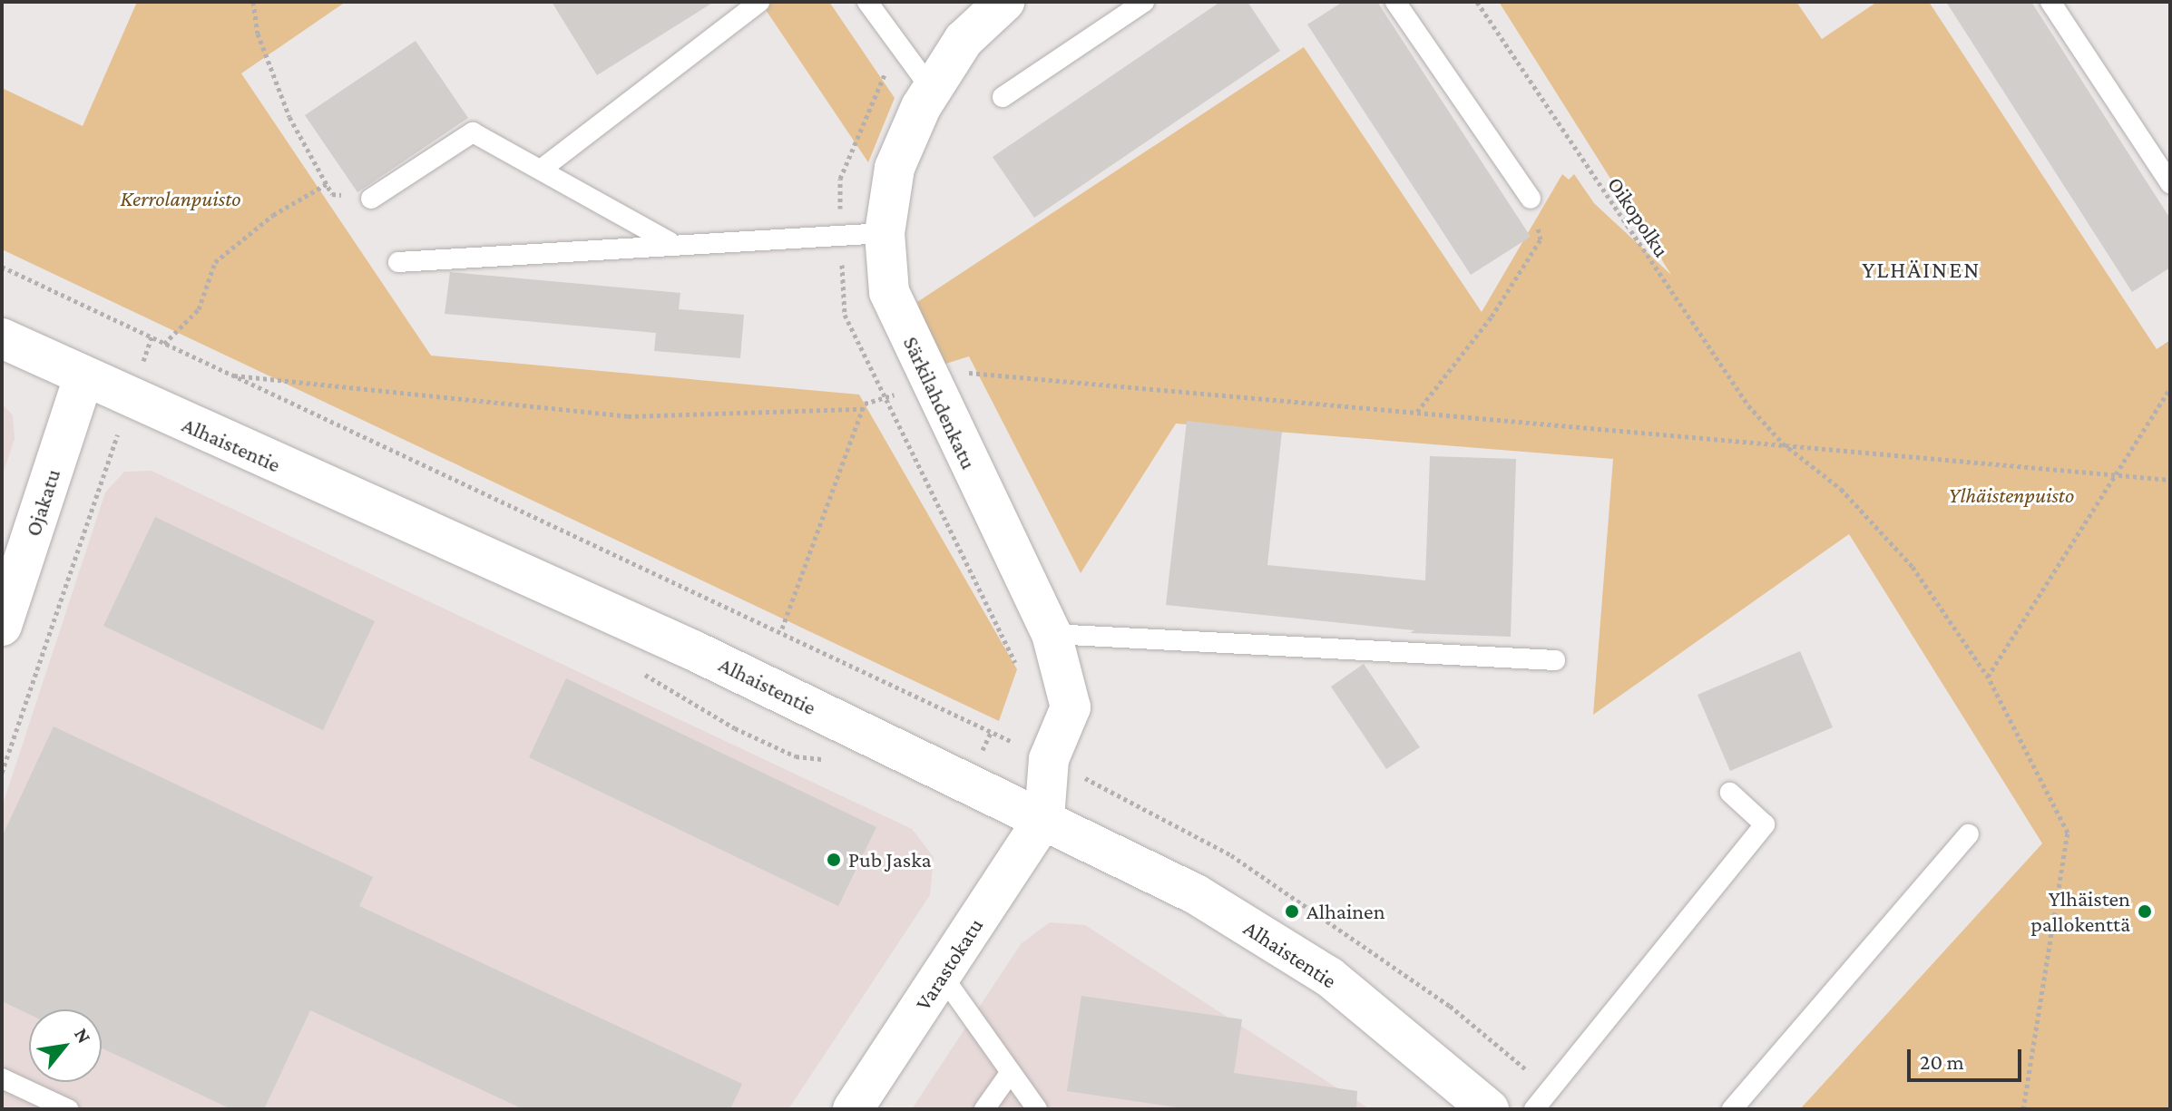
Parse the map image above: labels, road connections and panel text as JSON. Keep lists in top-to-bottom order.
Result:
{
  "streets": {
    "street": [
      "Särkilahdenkatu",
      "Alhaistentie",
      "Ojakatu",
      "Varastokatu"
    ],
    "path": ["Oikopolku"]
  },
  "crossings": [
    ["Särkilahdenkatu", "Alhaistentie"],
    ["Särkilahdenkatu", "Varastokatu"],
    ["Alhaistentie", "Ojakatu"],
    ["Alhaistentie", "Varastokatu"]
  ],
  "districts": ["YLHÄINEN"],
  "parks": ["Kerrolanpuisto", "Ylhäistenpuisto"],
  "places": ["Pub Jaska", "Alhainen", "Ylhäisten pallokenttä"],
  "scale_bar": "20 m",
  "north": "top right"
}
